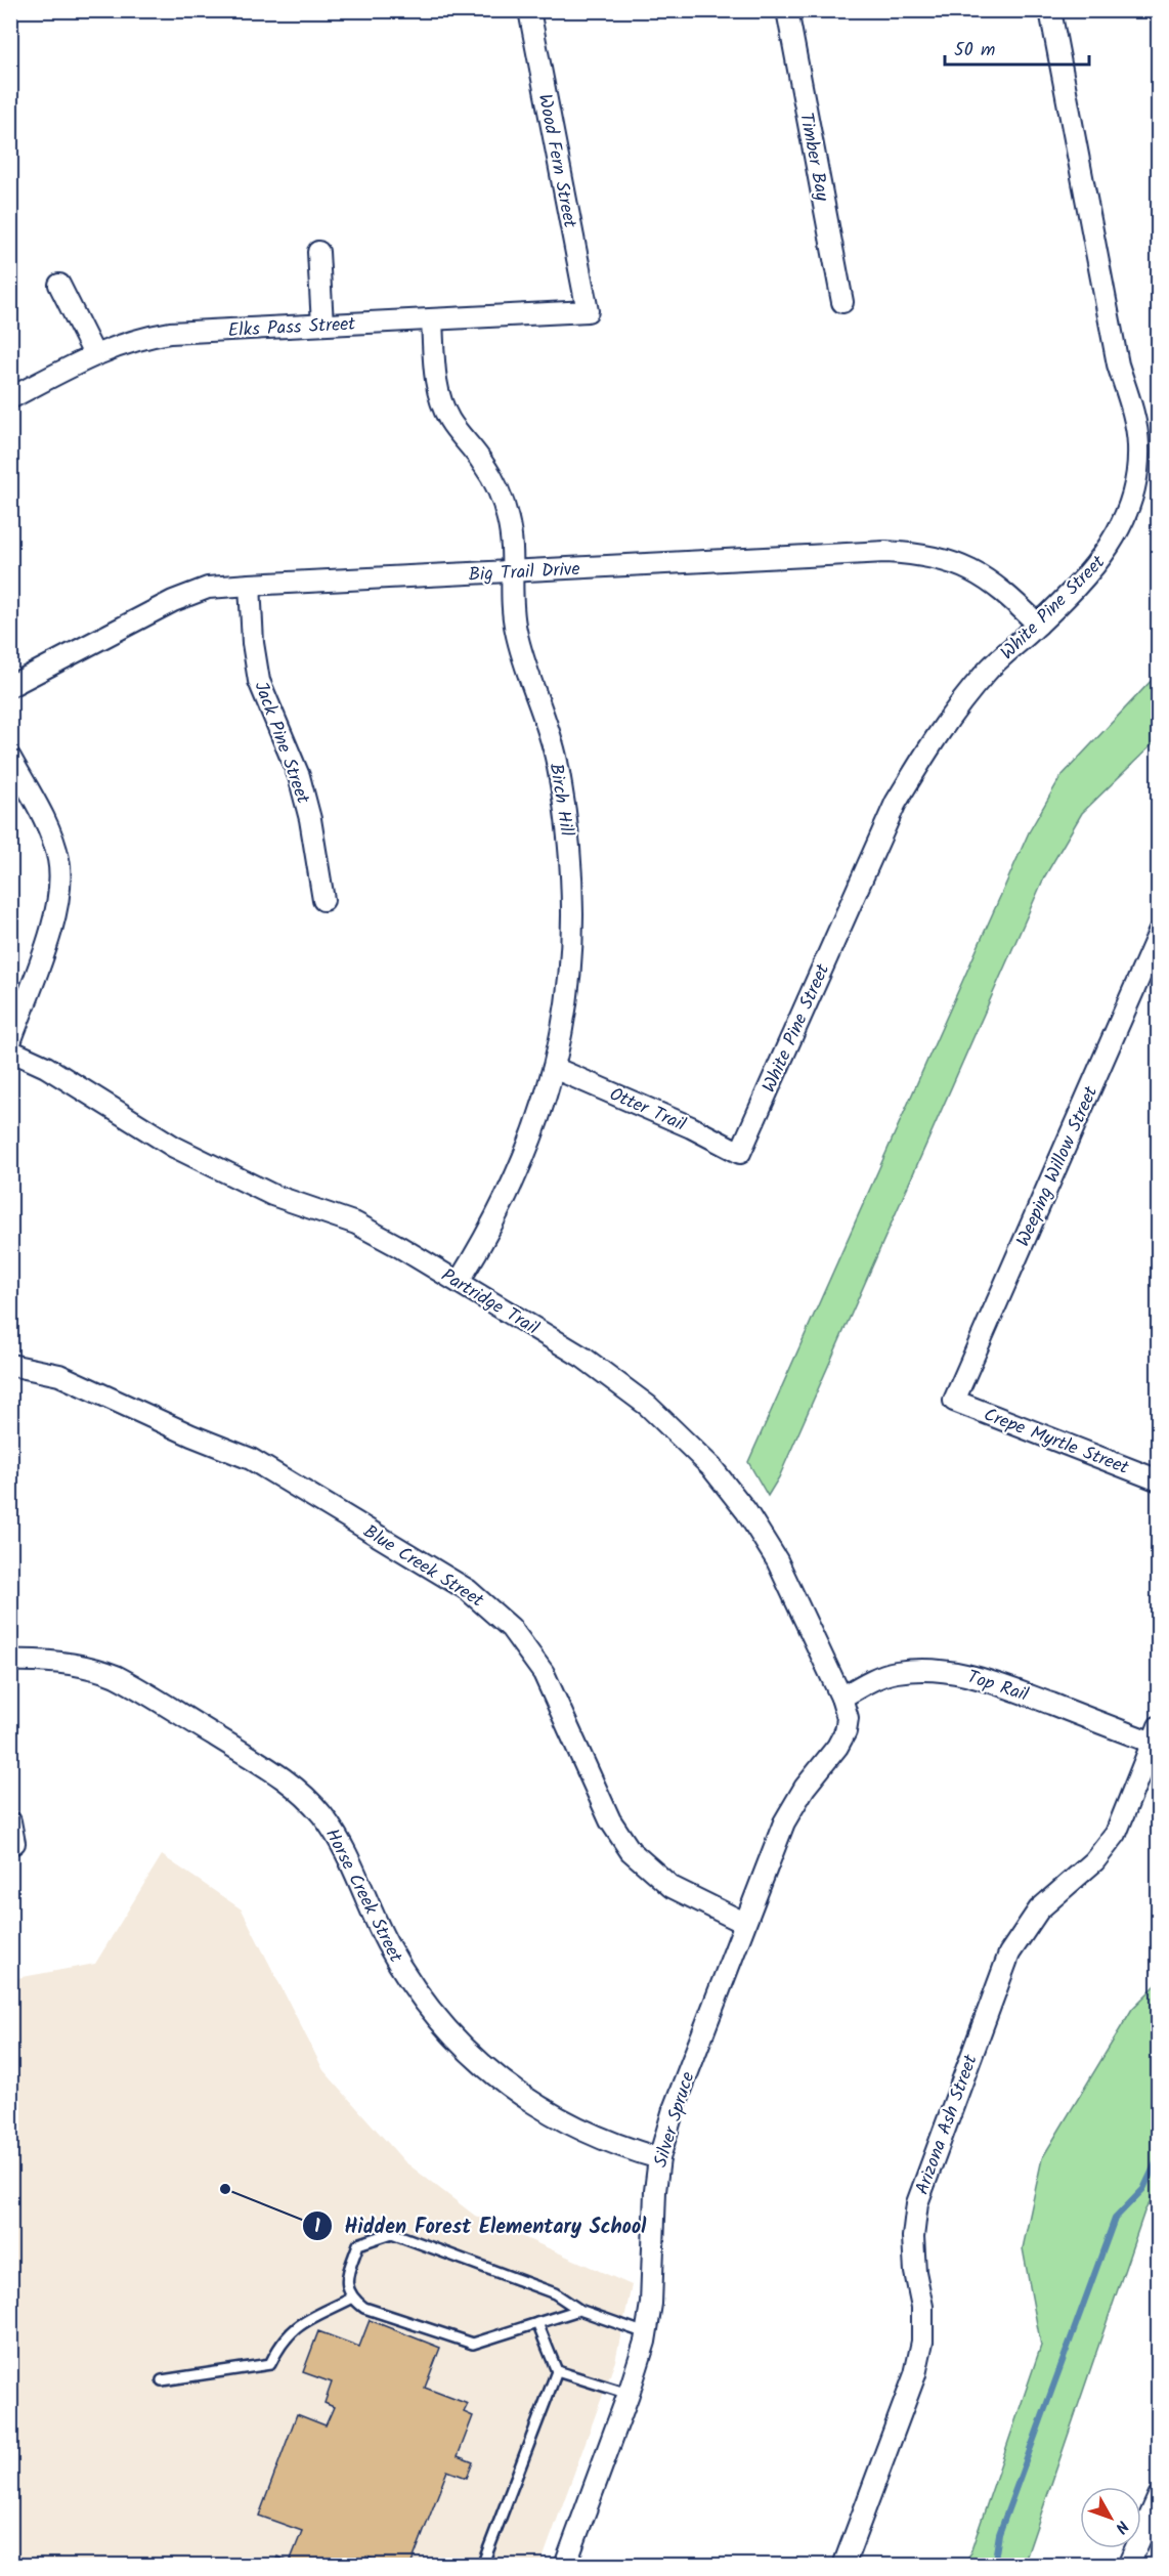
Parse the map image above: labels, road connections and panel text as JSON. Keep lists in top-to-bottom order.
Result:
{
  "streets": {
    "street": [
      "Timber Bay",
      "Wood Fern Street",
      "Elks Pass Street",
      "Big Trail Drive",
      "White Pine Street",
      "Jack Pine Street",
      "Birch Hill",
      "Otter Trail",
      "Weeping Willow Street",
      "Partridge Trail",
      "Crepe Myrtle Street",
      "Blue Creek Street",
      "Top Rail",
      "Horse Creek Street",
      "Silver Spruce",
      "Arizona Ash Street"
    ]
  },
  "crossings": [
    ["Wood Fern Street", "Elks Pass Street"],
    ["Elks Pass Street", "Birch Hill"],
    ["Big Trail Drive", "White Pine Street"],
    ["Big Trail Drive", "Jack Pine Street"],
    ["Big Trail Drive", "Birch Hill"],
    ["White Pine Street", "Otter Trail"],
    ["Birch Hill", "Otter Trail"],
    ["Birch Hill", "Partridge Trail"],
    ["Weeping Willow Street", "Crepe Myrtle Street"],
    ["Partridge Trail", "Top Rail"],
    ["Partridge Trail", "Silver Spruce"],
    ["Blue Creek Street", "Silver Spruce"],
    ["Top Rail", "Silver Spruce"],
    ["Top Rail", "Arizona Ash Street"],
    ["Horse Creek Street", "Silver Spruce"]
  ],
  "places": ["Hidden Forest Elementary School"],
  "scale_bar": "50 m",
  "north": "bottom right"
}
